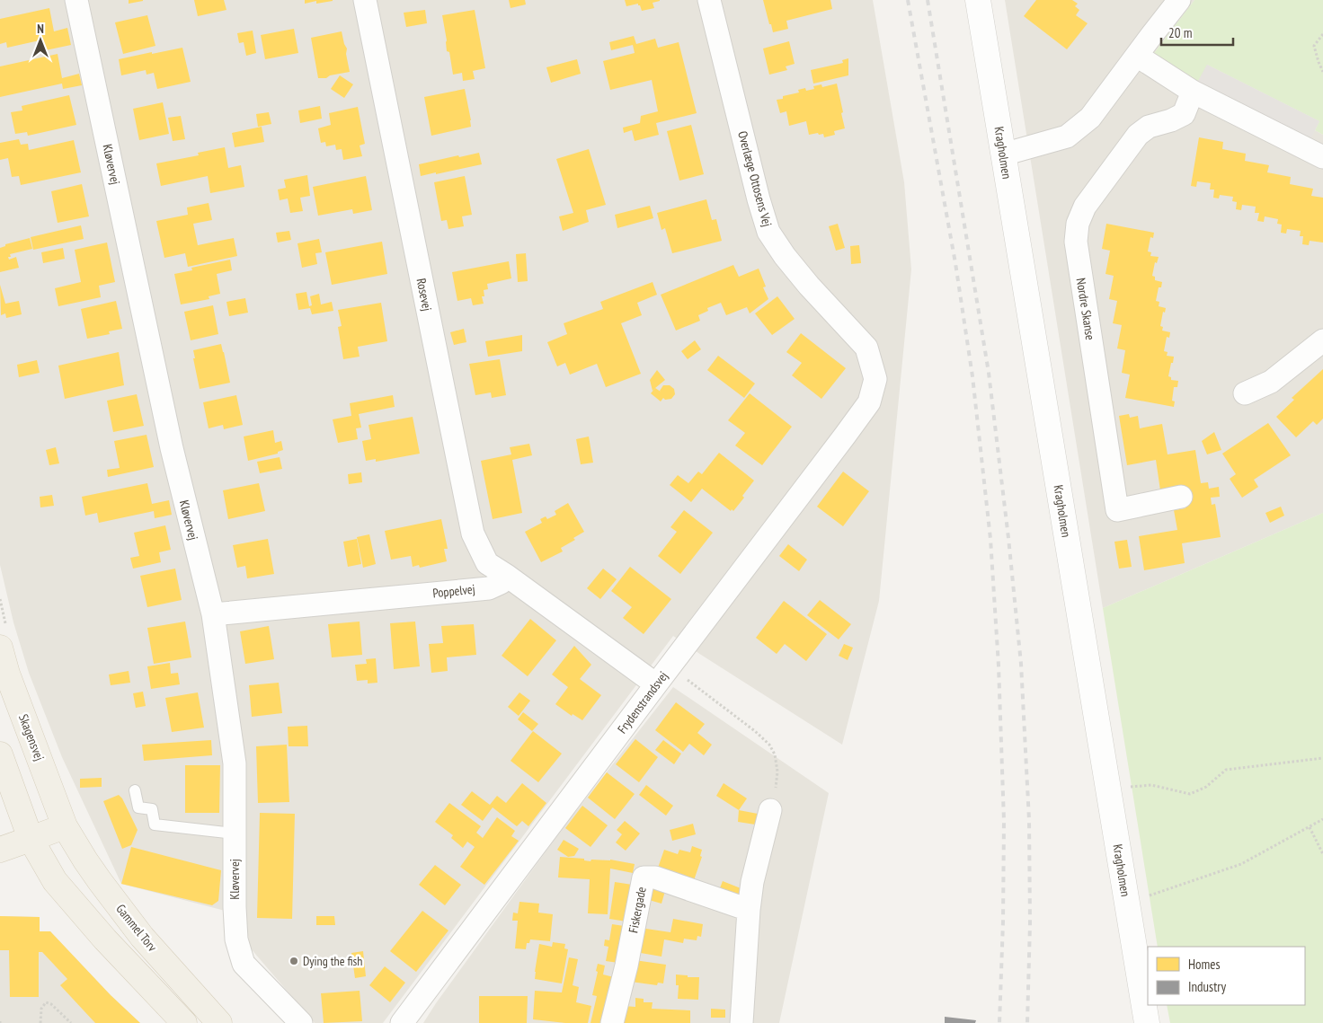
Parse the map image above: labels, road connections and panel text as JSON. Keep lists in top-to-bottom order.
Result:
{
  "streets": {
    "main road": ["Skagensvej", "Gammel Torv"],
    "street": [
      "Kragholmen",
      "Kløvervej",
      "Overlæge Ottosens Vej",
      "Rosevej",
      "Nordre Skanse",
      "Poppelvej",
      "Frydenstrandsvej",
      "Fiskergade"
    ]
  },
  "crossings": [
    ["Kløvervej", "Poppelvej"],
    ["Overlæge Ottosens Vej", "Frydenstrandsvej"],
    ["Rosevej", "Poppelvej"],
    ["Skagensvej", "Gammel Torv"]
  ],
  "places": ["Dying the fish"],
  "legend": ["Homes", "Industry"],
  "scale_bar": "20 m",
  "north": "top"
}
